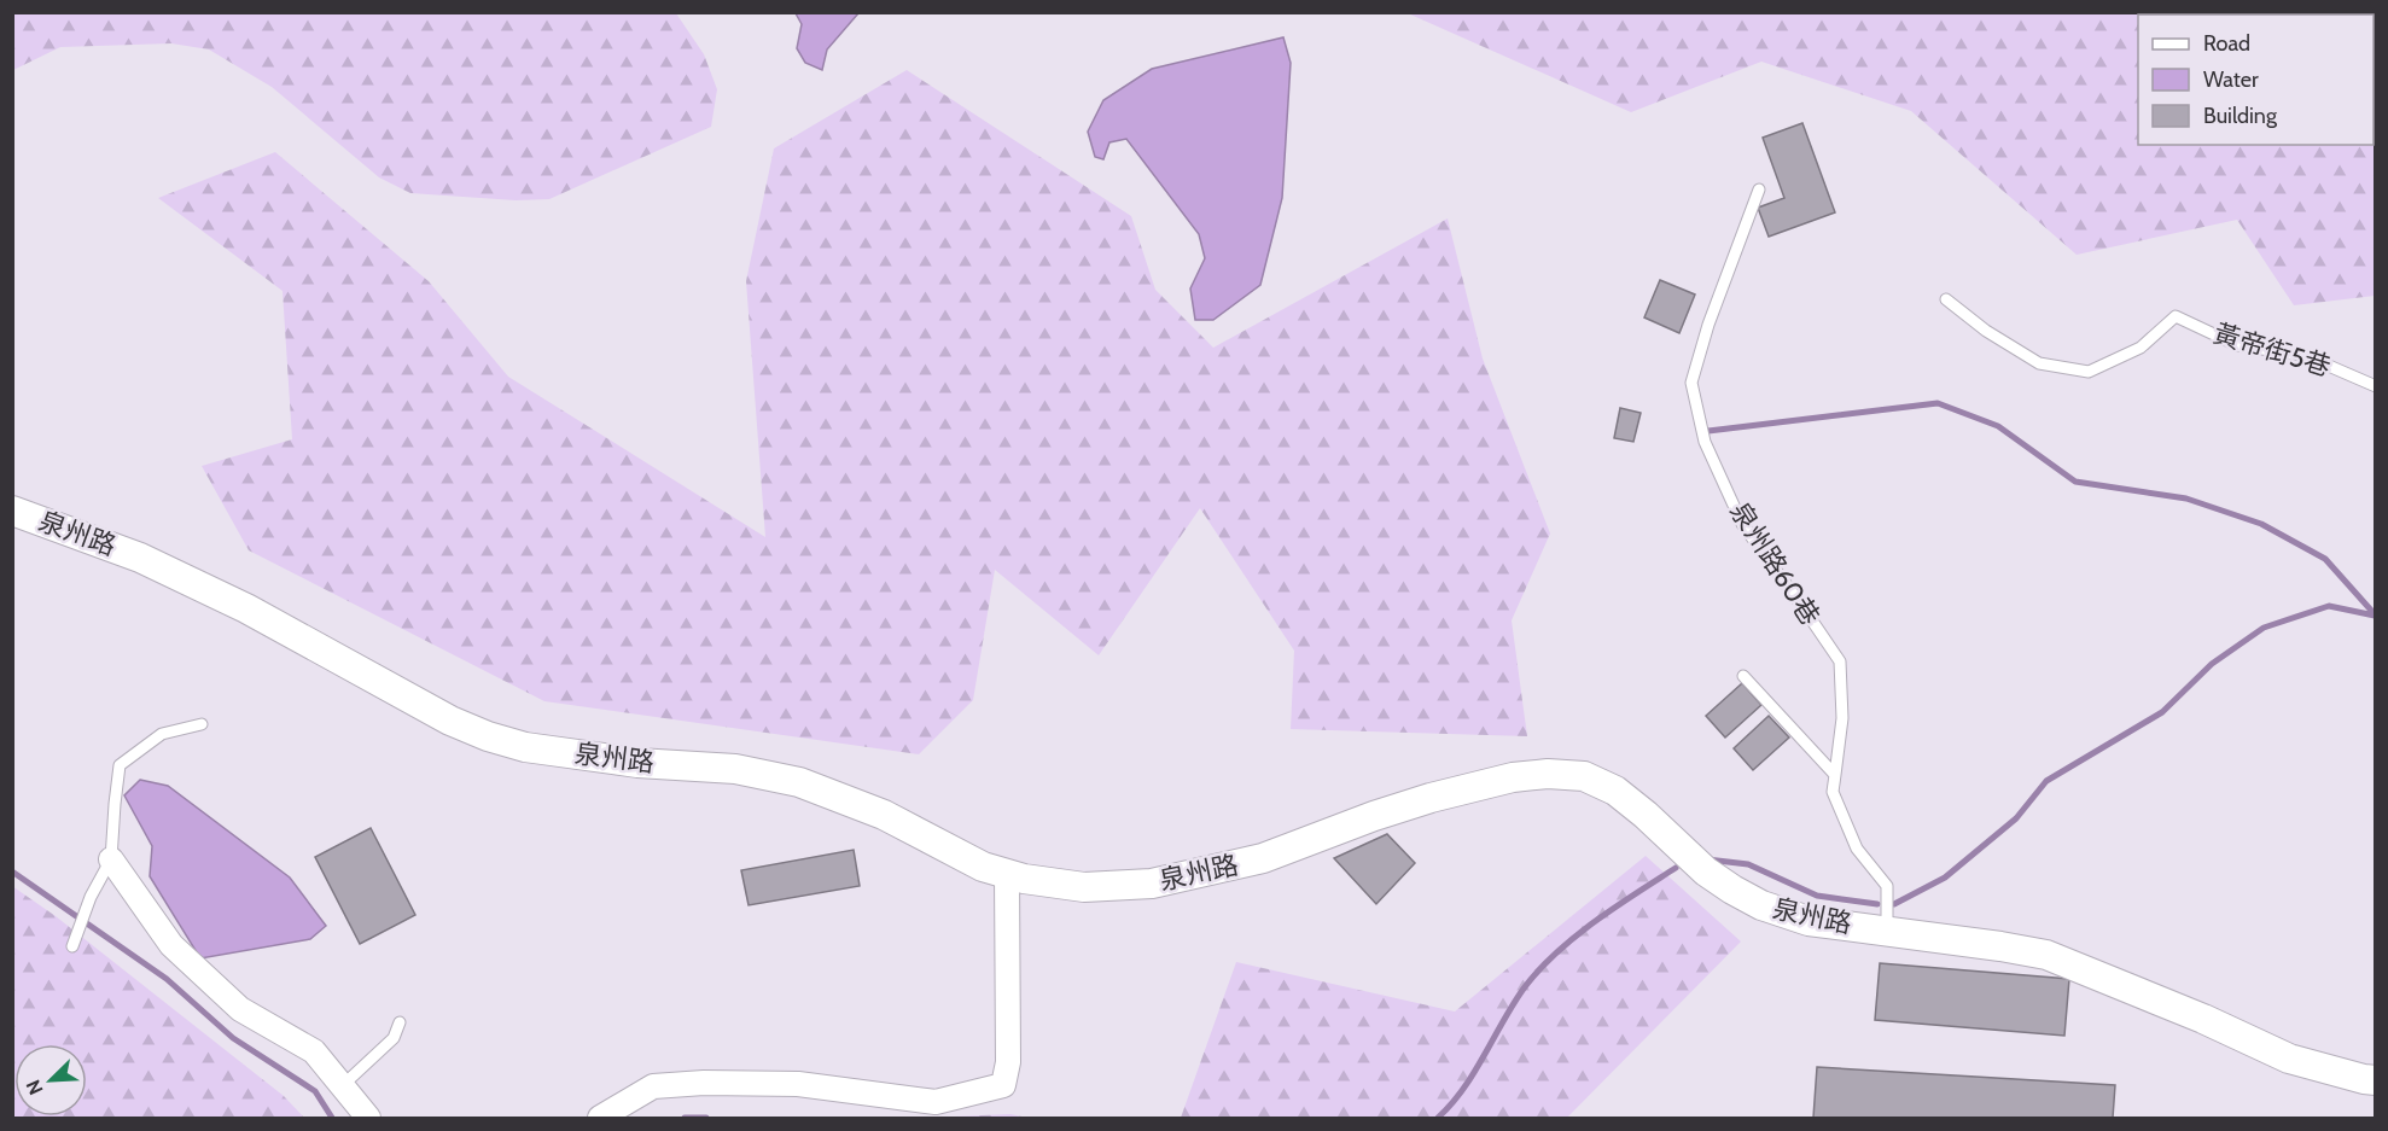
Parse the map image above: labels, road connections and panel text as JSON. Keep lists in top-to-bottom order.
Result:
{
  "streets": {
    "street": ["泉州路"],
    "lane": ["黃帝街5巷", "泉州路60巷"]
  },
  "crossings": [
    ["泉州路", "泉州路60巷"]
  ],
  "legend": ["Road", "Water", "Building"],
  "north": "bottom left"
}
